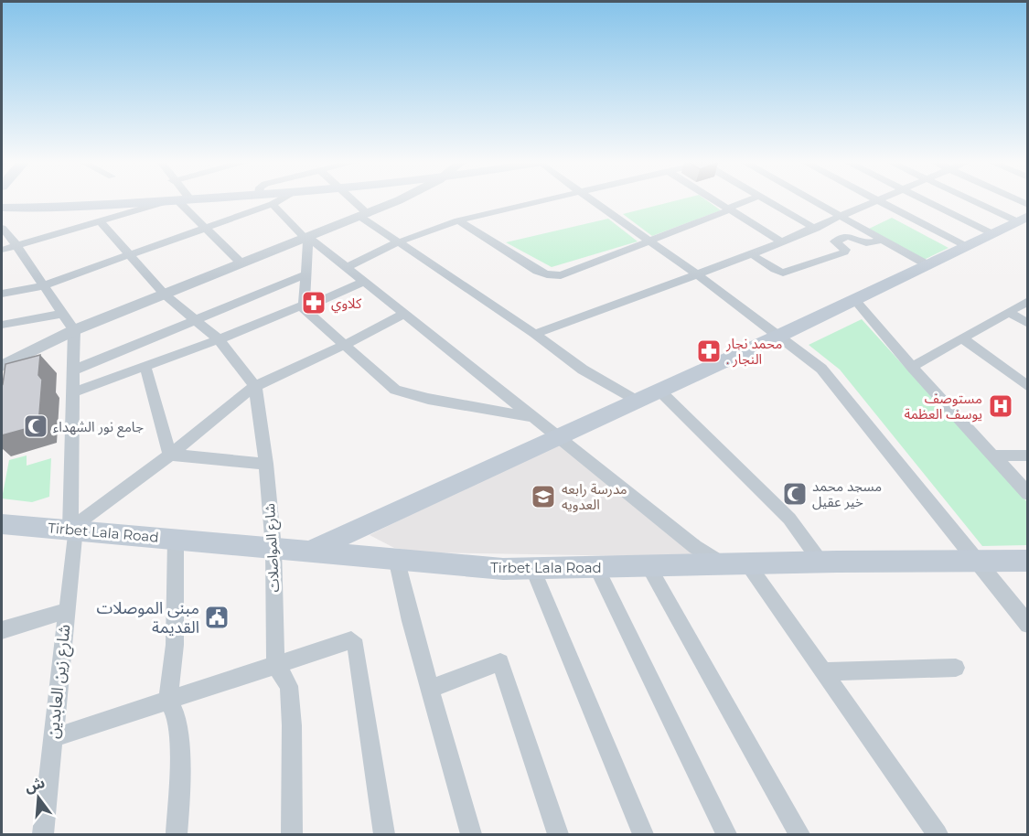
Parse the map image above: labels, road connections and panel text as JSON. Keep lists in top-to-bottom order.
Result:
{
  "streets": {
    "main road": ["Tirbet Lala Road"],
    "street": ["شارع المواصلات", "شارع زين العابدين"]
  },
  "crossings": [
    ["Tirbet Lala Road", "شارع المواصلات"],
    ["Tirbet Lala Road", "شارع زين العابدين"]
  ],
  "places": {
    "pharmacy": ["كلاوي", "محمد نجار . النجار"],
    "hospital": ["مستوصف يوسف العظمة"],
    "mosque": ["جامع نور الشهداء", "مسجد محمد خير عقيل"],
    "school or university": ["مدرسة رابعه العدويه"],
    "public building": ["مبنى الموصلات القديمة"]
  },
  "north": "top"
}
